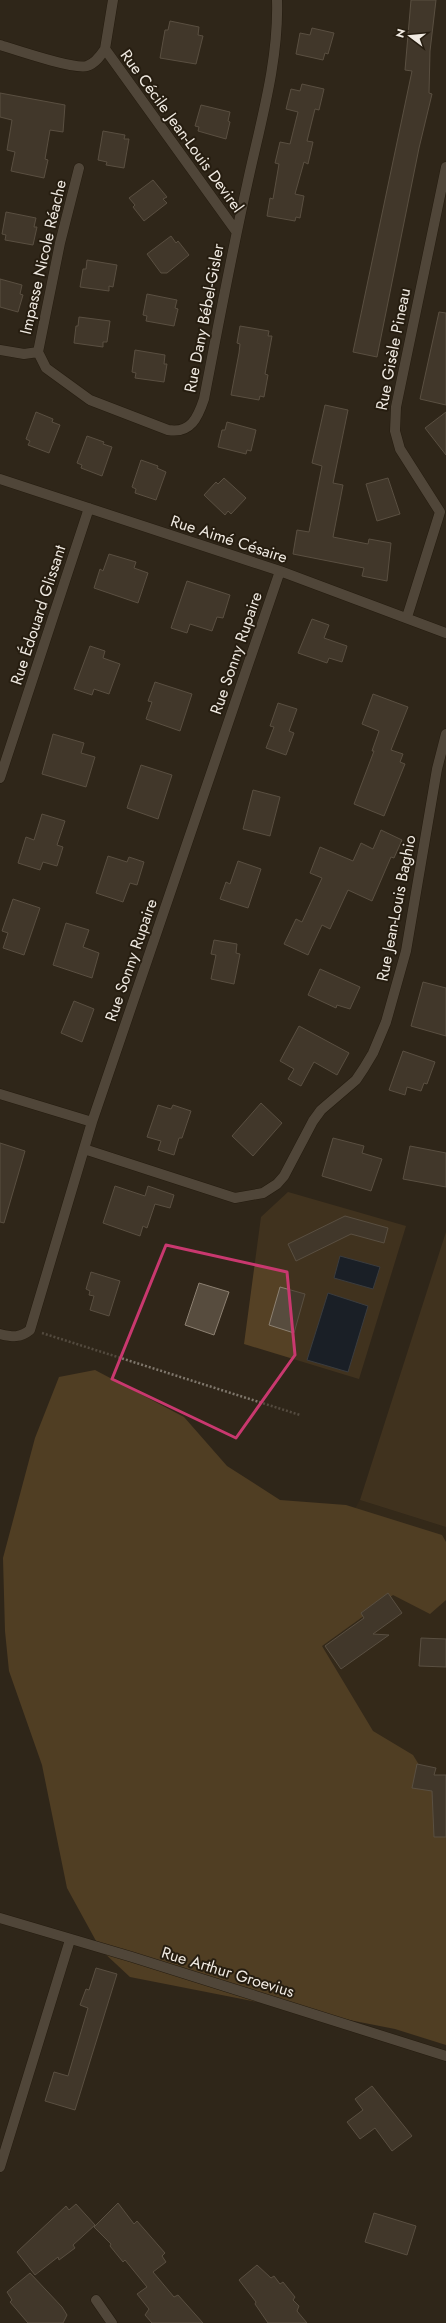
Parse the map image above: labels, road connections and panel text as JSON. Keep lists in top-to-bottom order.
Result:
{
  "streets": {
    "street": [
      "Rue Cécile Jean-Louis Devirel",
      "Impasse Nicole Réache",
      "Rue Dany Bébel-Gisler",
      "Rue Gisèle Pineau",
      "Rue Aimé Césaire",
      "Rue Édouard Glissant",
      "Rue Sonny Rupaire",
      "Rue Jean-Louis Baghio",
      "Rue Arthur Groevius"
    ]
  },
  "crossings": [
    ["Rue Cécile Jean-Louis Devirel", "Rue Dany Bébel-Gisler"],
    ["Impasse Nicole Réache", "Rue Dany Bébel-Gisler"],
    ["Rue Aimé Césaire", "Rue Édouard Glissant"],
    ["Rue Aimé Césaire", "Rue Sonny Rupaire"],
    ["Rue Sonny Rupaire", "Rue Jean-Louis Baghio"]
  ],
  "north": "left"
}
